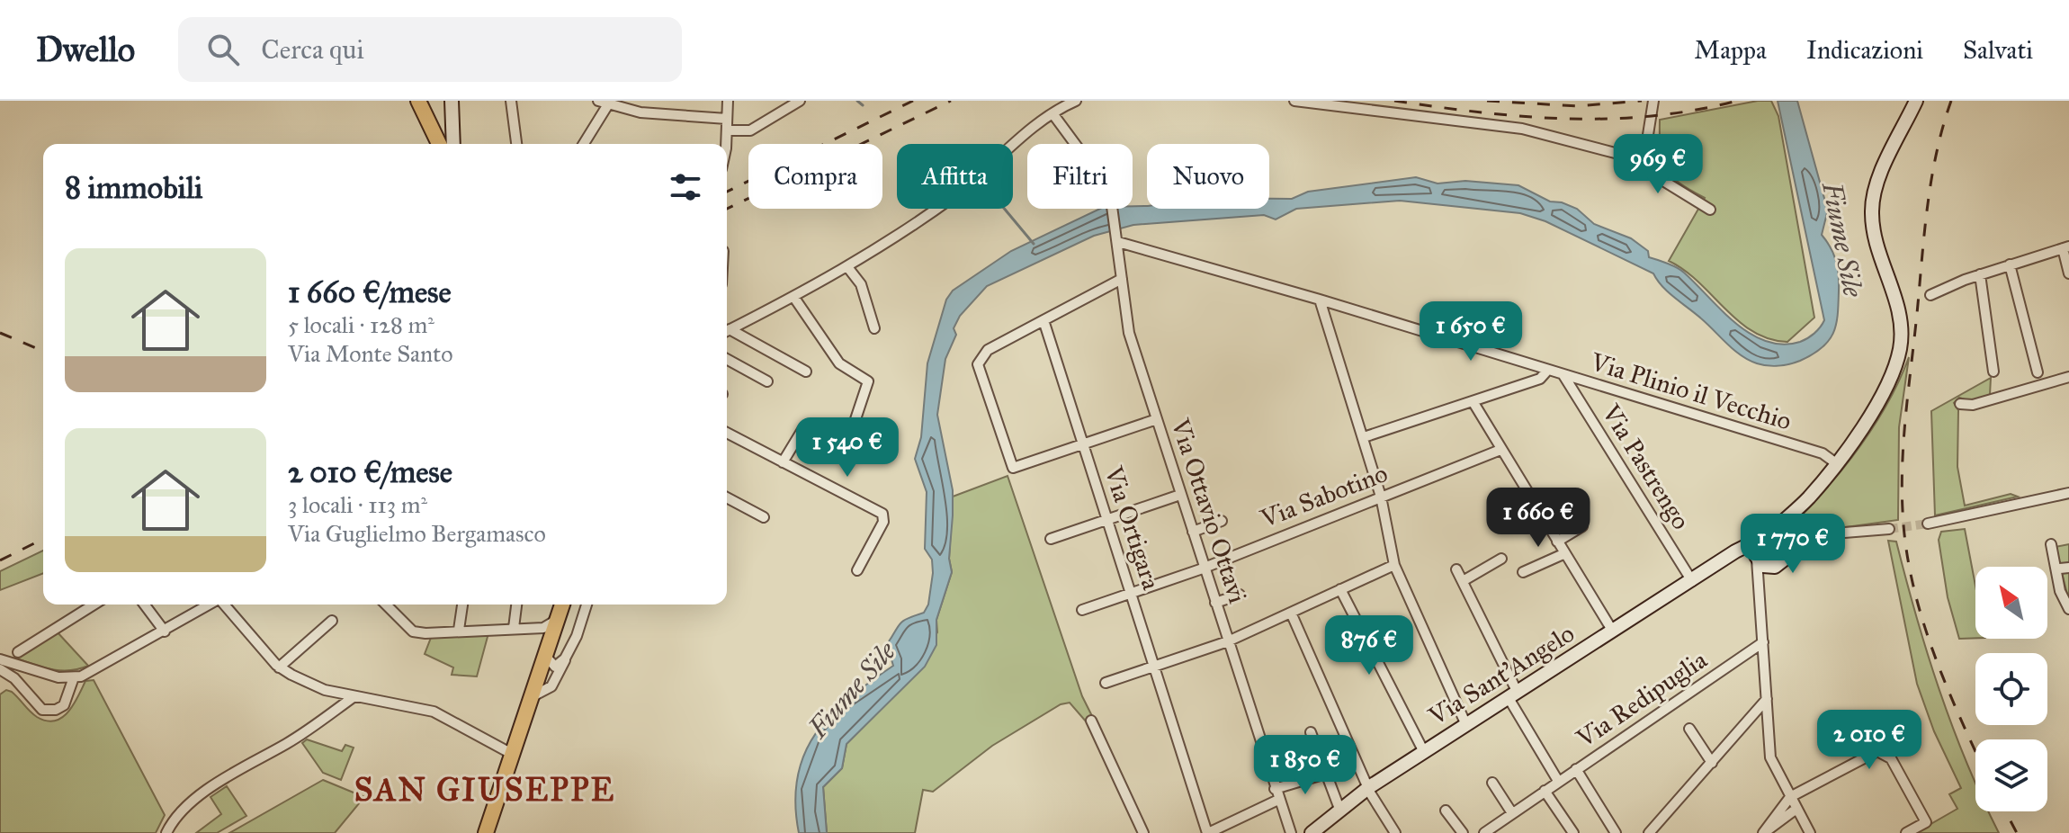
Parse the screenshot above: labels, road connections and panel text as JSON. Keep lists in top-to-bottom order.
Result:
{
  "streets": {
    "street": [
      "Via Plinio il Vecchio",
      "Via Pastrengo",
      "Via Sabotino",
      "Via Ottavio Ottavi",
      "Via Ortigara",
      "Via Sant'Angelo",
      "Via Redipuglia"
    ]
  },
  "crossings": [
    ["Via Plinio il Vecchio", "Via Pastrengo"],
    ["Via Plinio il Vecchio", "Via Ottavio Ottavi"],
    ["Via Plinio il Vecchio", "Via Sant'Angelo"],
    ["Via Pastrengo", "Via Sant'Angelo"],
    ["Via Sabotino", "Via Ottavio Ottavi"],
    ["Via Sabotino", "Via Ortigara"]
  ],
  "districts": ["SAN GIUSEPPE"],
  "water": ["Fiume Sile"],
  "north": "top left",
  "page": {
    "header": "Dwello",
    "search": "Cerca qui",
    "nav": ["Mappa", "Indicazioni", "Salvati"],
    "price": [
      "969 €",
      "1 650 €",
      "1 540 €",
      "1 660 €",
      "1 770 €",
      "876 €",
      "2 010 €",
      "1 850 €"
    ],
    "chip": [
      "Compra",
      "Affitta",
      "Filtri",
      "Nuovo"
    ],
    "heading": "8 immobili",
    "list": [
      {
        "name": "1 660 €/mese",
        "note": "5 locali · 128 m² · Via Monte Santo"
      },
      {
        "name": "2 010 €/mese",
        "note": "3 locali · 113 m² · Via Guglielmo Bergamasco"
      }
    ]
  }
}
